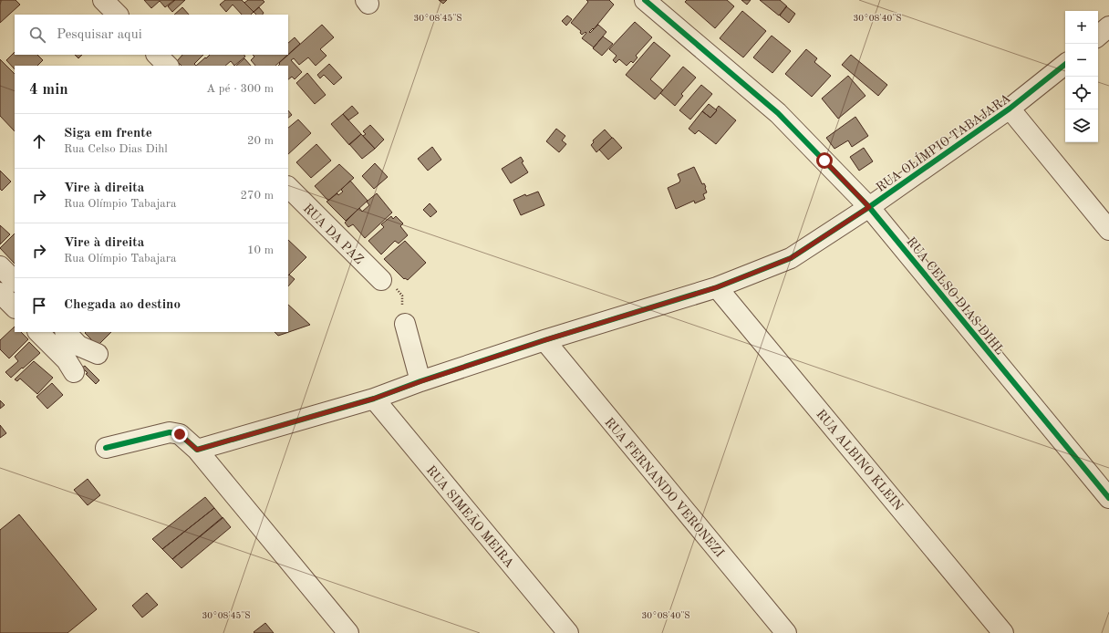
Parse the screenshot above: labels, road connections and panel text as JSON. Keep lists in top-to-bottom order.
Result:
{
  "streets": {
    "street": [
      "RUA OLÍMPIO TABAJARA",
      "RUA DA PAZ",
      "RUA CELSO DIAS DIHL",
      "RUA ALBINO KLEIN",
      "RUA FERNANDO VERONEZI",
      "RUA SIMEÃO MEIRA"
    ]
  },
  "crossings": [
    ["RUA OLÍMPIO TABAJARA", "RUA CELSO DIAS DIHL"],
    ["RUA OLÍMPIO TABAJARA", "RUA ALBINO KLEIN"],
    ["RUA OLÍMPIO TABAJARA", "RUA FERNANDO VERONEZI"],
    ["RUA OLÍMPIO TABAJARA", "RUA SIMEÃO MEIRA"]
  ],
  "page": {
    "map_buttons": ["+", "−"],
    "search": "Pesquisar aqui",
    "heading": ["4 min", "A pé · 300 m"],
    "list": [
      ["Siga em frente", "Rua Celso Dias Dihl", "20 m"],
      ["Vire à direita", "Rua Olímpio Tabajara", "270 m"],
      ["Vire à direita", "Rua Olímpio Tabajara", "10 m"],
      "Chegada ao destino"
    ]
  },
  "coordinates": ["30°08'45\"S", "30°08'40\"S"]
}
